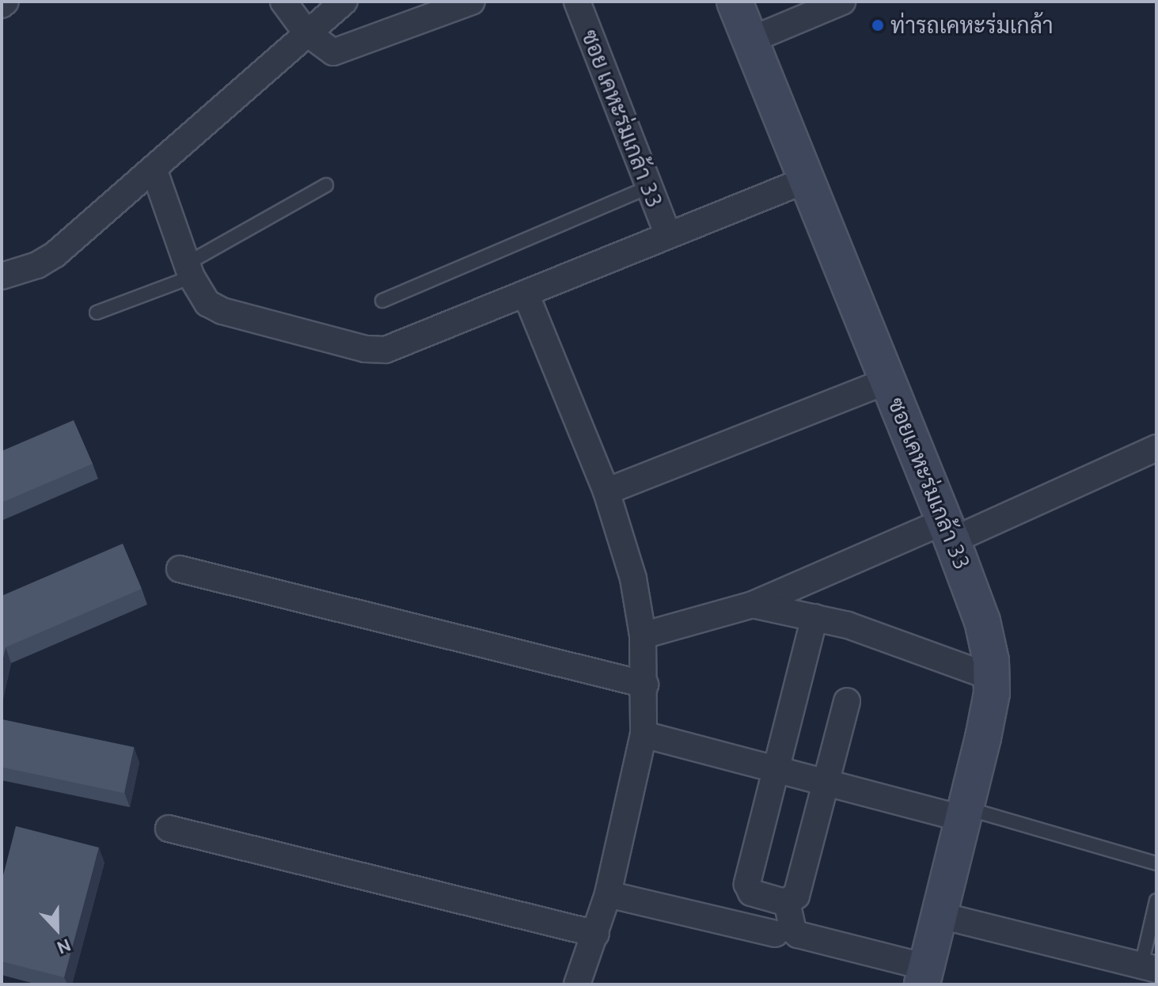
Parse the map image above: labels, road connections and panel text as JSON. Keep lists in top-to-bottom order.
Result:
{
  "streets": {
    "street": ["ซอย เคหะร่มเกล้า 33", "ซอยเคหะร่มเกล้า 33"]
  },
  "places": ["ท่ารถเคหะร่มเกล้า"],
  "north": "bottom"
}
